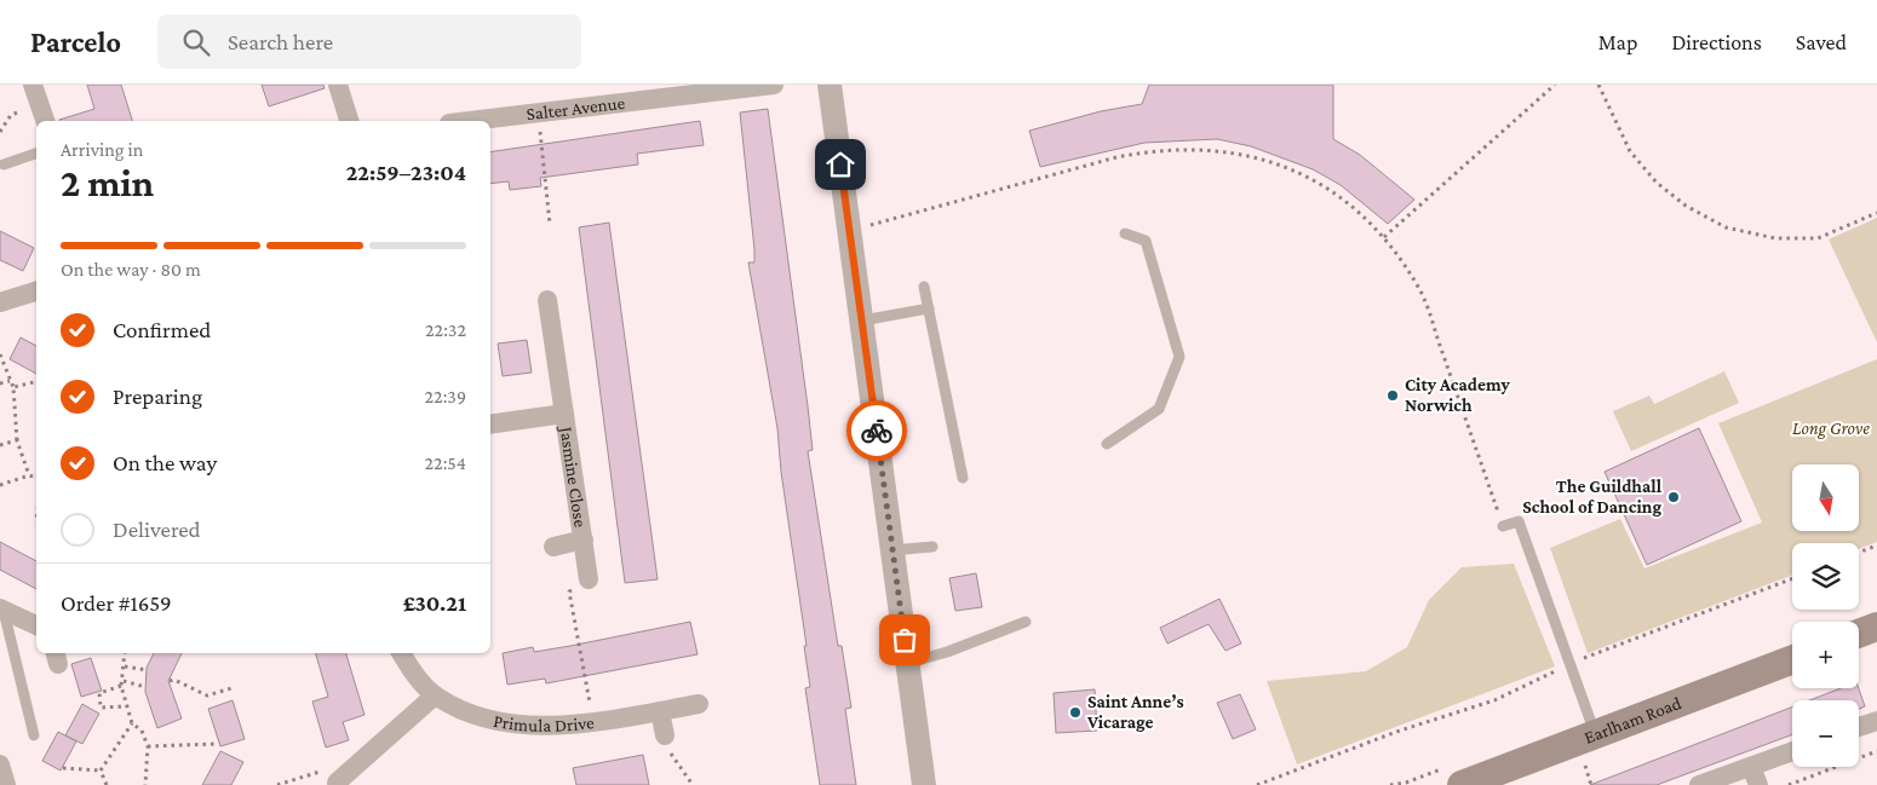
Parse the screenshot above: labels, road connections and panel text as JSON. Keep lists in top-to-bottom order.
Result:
{
  "streets": {
    "main road": ["Earlham Road"],
    "street": ["Salter Avenue", "Jasmine Close", "Primula Drive"]
  },
  "parks": ["Long Grove"],
  "places": ["City Academy Norwich", "The Guildhall School of Dancing", "Saint Anne’s Vicarage"],
  "north": "bottom",
  "page": {
    "header": "Parcelo",
    "search": "Search here",
    "nav": ["Map", "Directions", "Saved"],
    "heading": ["2 min", "Arriving in", "22:59–23:04"],
    "panel": ["Order #1659", "£30.21"],
    "bar": "On the way · 80 m",
    "list": [
      ["Confirmed", "22:32"],
      ["Preparing", "22:39"],
      ["On the way", "22:54"],
      "Delivered"
    ],
    "map_buttons": ["+", "−"]
  }
}
